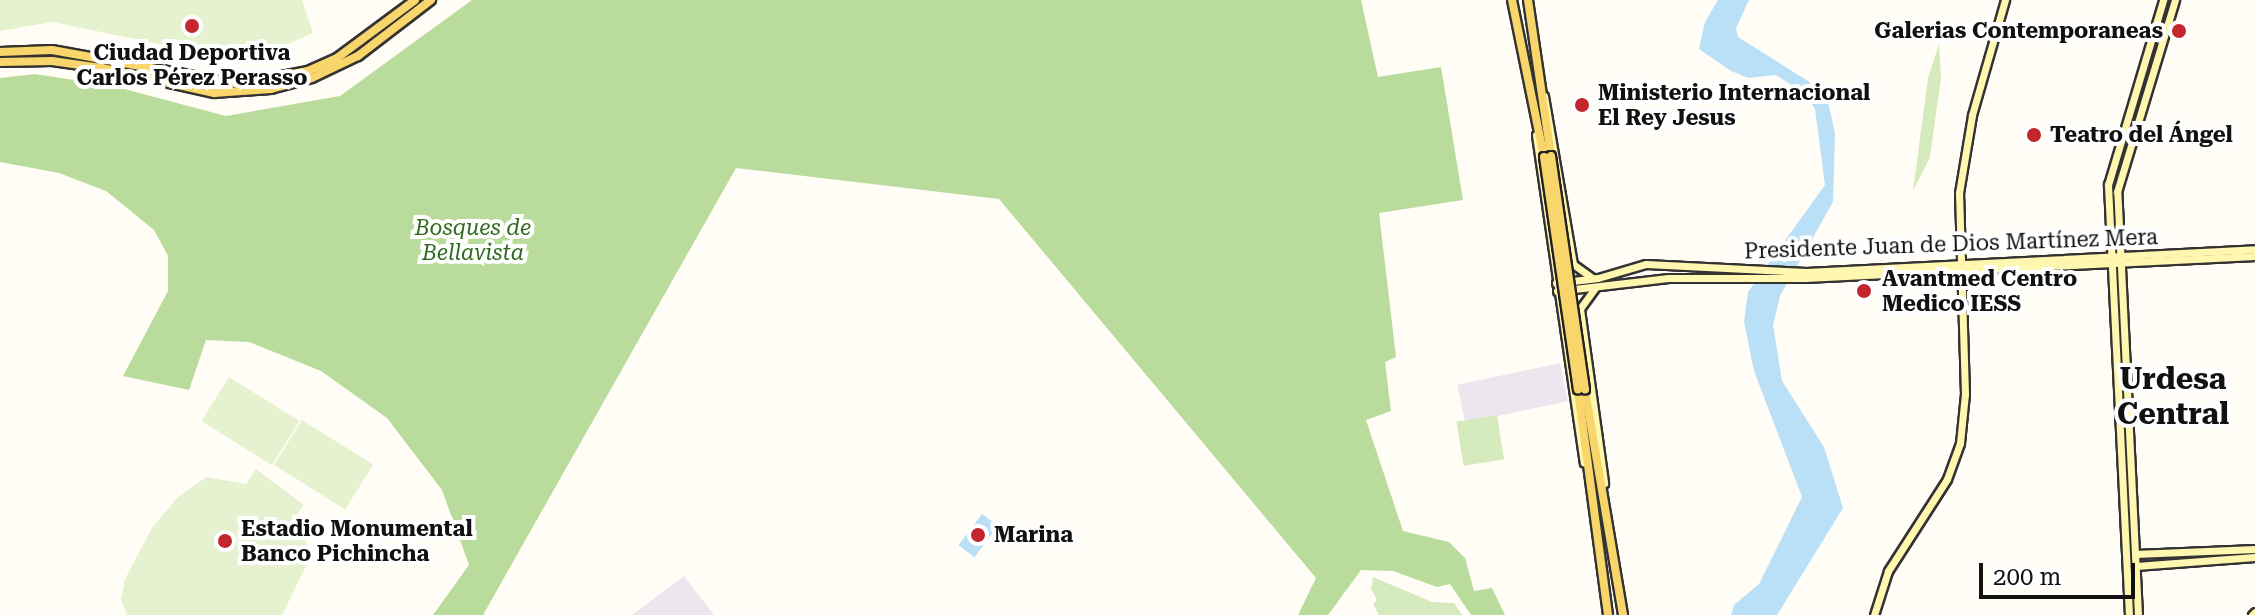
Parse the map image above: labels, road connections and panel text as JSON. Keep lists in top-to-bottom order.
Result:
{
  "streets": {
    "main road": ["Presidente Juan de Dios Martínez Mera"]
  },
  "districts": ["Urdesa Central"],
  "parks": ["Bosques de Bellavista"],
  "places": [
    "Ciudad Deportiva Carlos Pérez Perasso",
    "Galerias Contemporaneas",
    "Ministerio Internacional El Rey Jesus",
    "Teatro del Ángel",
    "Avantmed Centro Medico IESS",
    "Marina",
    "Estadio Monumental Banco Pichincha"
  ],
  "scale_bar": "200 m"
}
